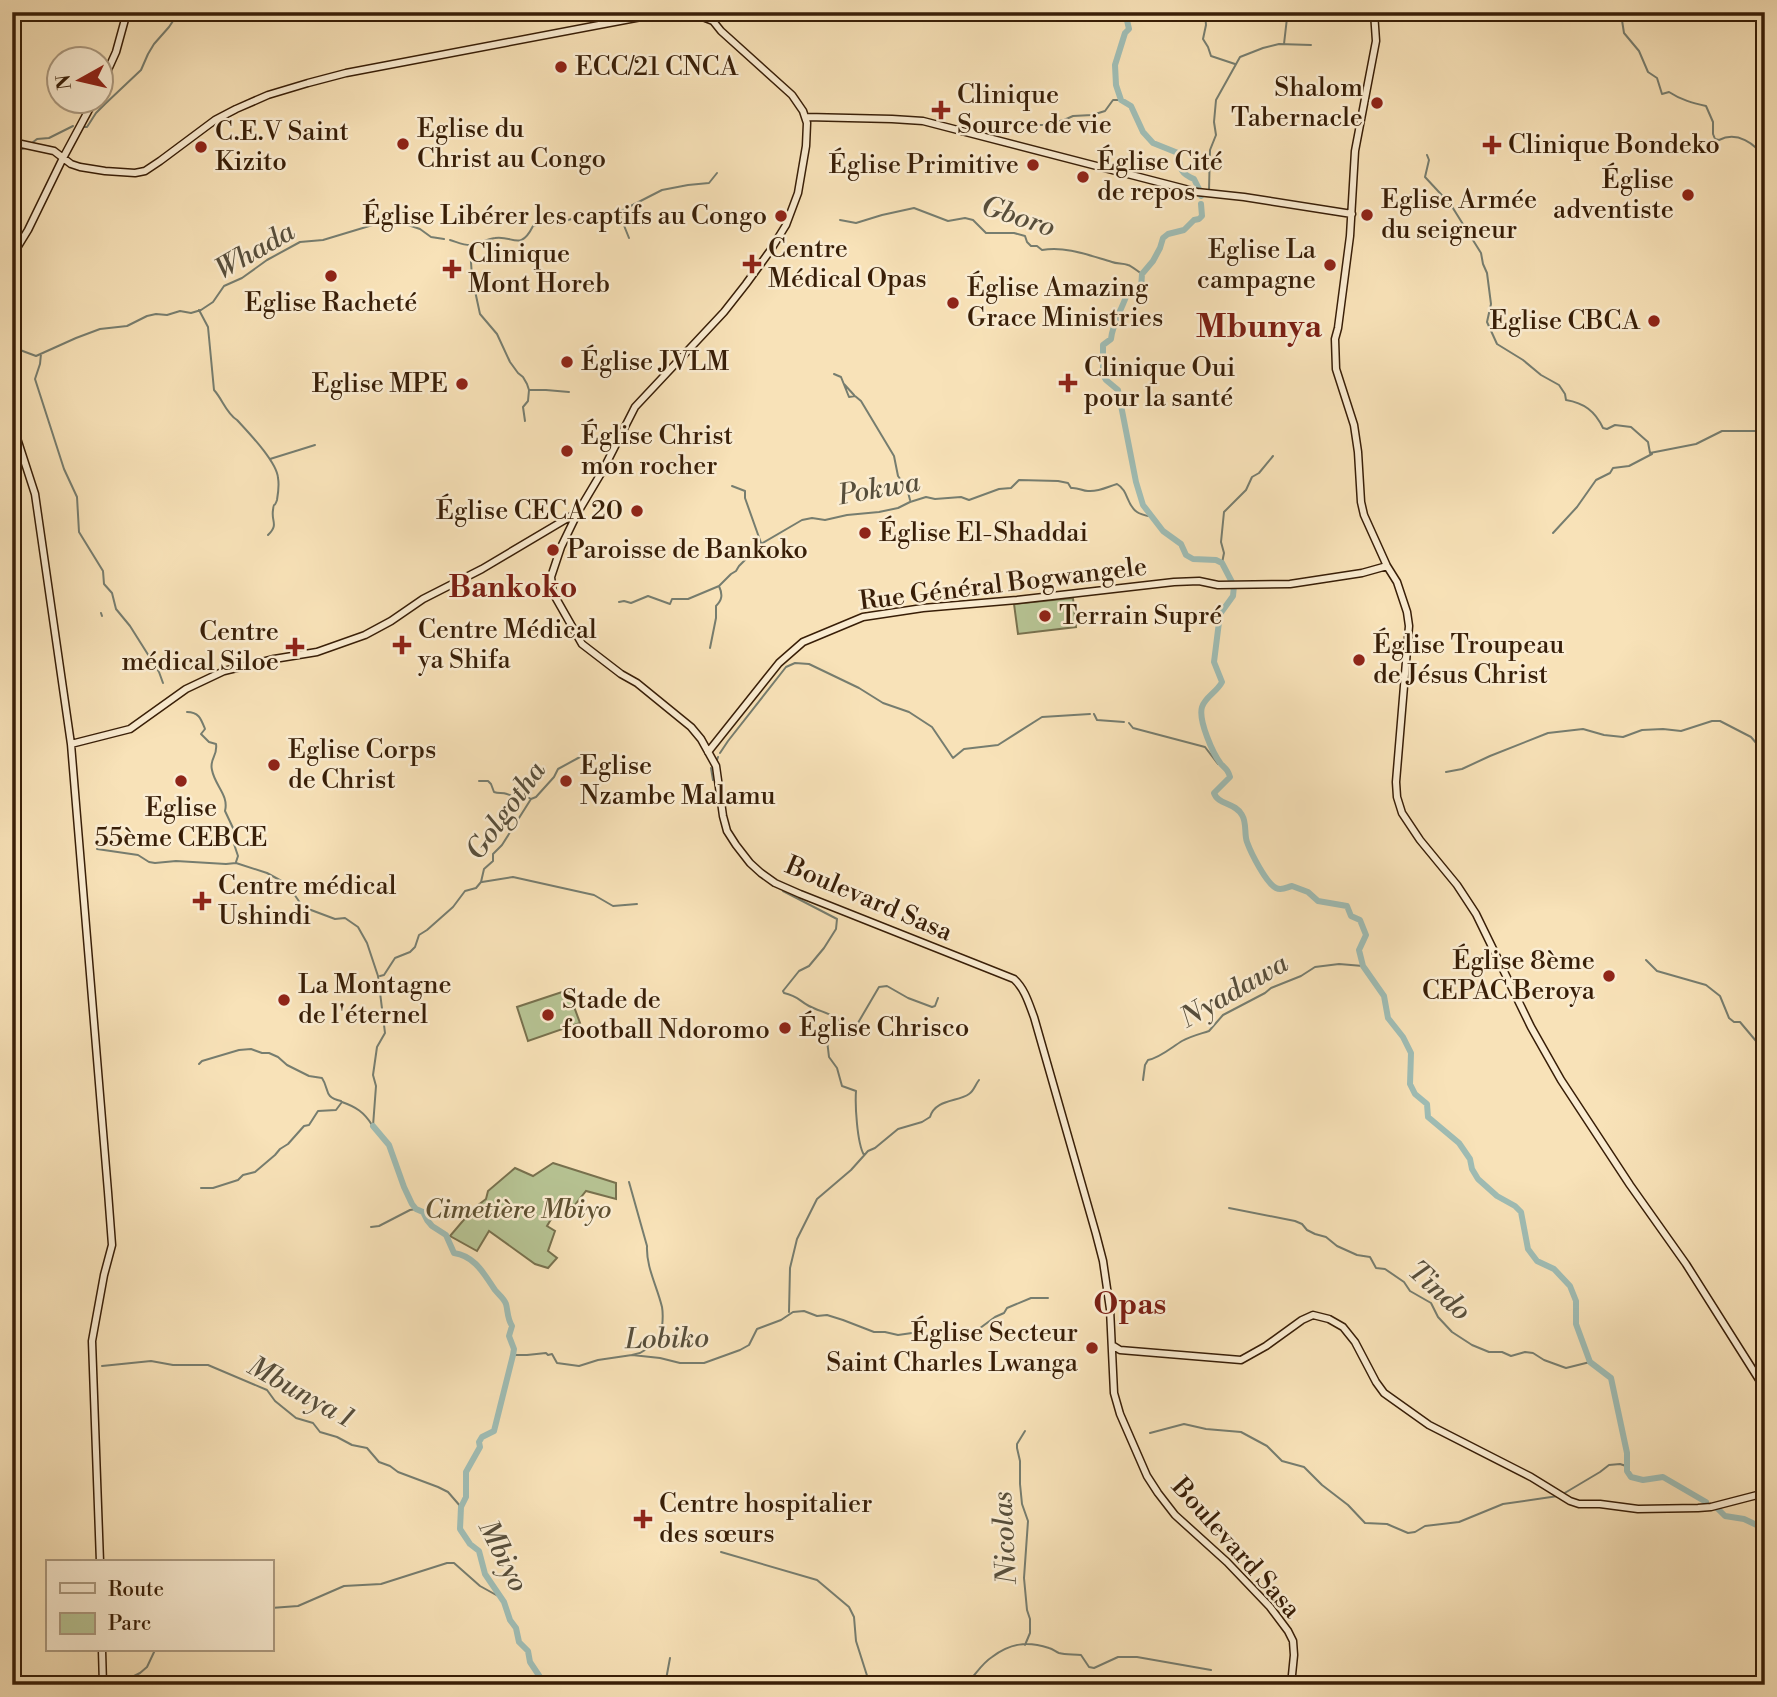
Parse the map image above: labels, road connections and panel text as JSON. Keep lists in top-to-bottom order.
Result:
{
  "streets": {
    "street": ["Rue Général Bogwangele", "Boulevard Sasa"]
  },
  "crossings": [
    ["Rue Général Bogwangele", "Boulevard Sasa"]
  ],
  "districts": ["Mbunya", "Bankoko", "Opas"],
  "water": [
    "Gboro",
    "Whada",
    "Pokwa",
    "Golgotha",
    "Nyadawa",
    "Tindo",
    "Lobiko",
    "Mbunya 1",
    "Nicolas",
    "Mbiyo"
  ],
  "parks": ["Cimetière Mbiyo"],
  "places": {
    "other": [
      "ECC/21 CNCA",
      "Shalom Tabernacle",
      "Eglise du Christ au Congo",
      "C.E.V Saint Kizito",
      "Église Primitive",
      "Église Cité de repos",
      "Église adventiste",
      "Eglise Armée du seigneur",
      "Église Libérer les captifs au Congo",
      "Eglise La campagne",
      "Eglise Racheté",
      "Église Amazing Grace Ministries",
      "Eglise CBCA",
      "Église JVLM",
      "Eglise MPE",
      "Église Christ mon rocher",
      "Église CECA 20",
      "Église El-Shaddai",
      "Paroisse de Bankoko",
      "Terrain Supré",
      "Église Troupeau de Jésus Christ",
      "Eglise Corps de Christ",
      "Eglise 55ème CEBCE",
      "Eglise Nzambe Malamu",
      "Église 8ème CEPAC Beroya",
      "La Montagne de l'éternel",
      "Stade de football Ndoromo",
      "Église Chrisco",
      "Église Secteur Saint Charles Lwanga"
    ],
    "health": [
      "Clinique Source de vie",
      "Clinique Bondeko",
      "Centre Médical Opas",
      "Clinique Mont Horeb",
      "Clinique Oui pour la santé",
      "Centre Médical ya Shifa",
      "Centre médical Siloe",
      "Centre médical Ushindi",
      "Centre hospitalier des sœurs"
    ]
  },
  "legend": ["Route", "Parc"],
  "north": "left"
}
